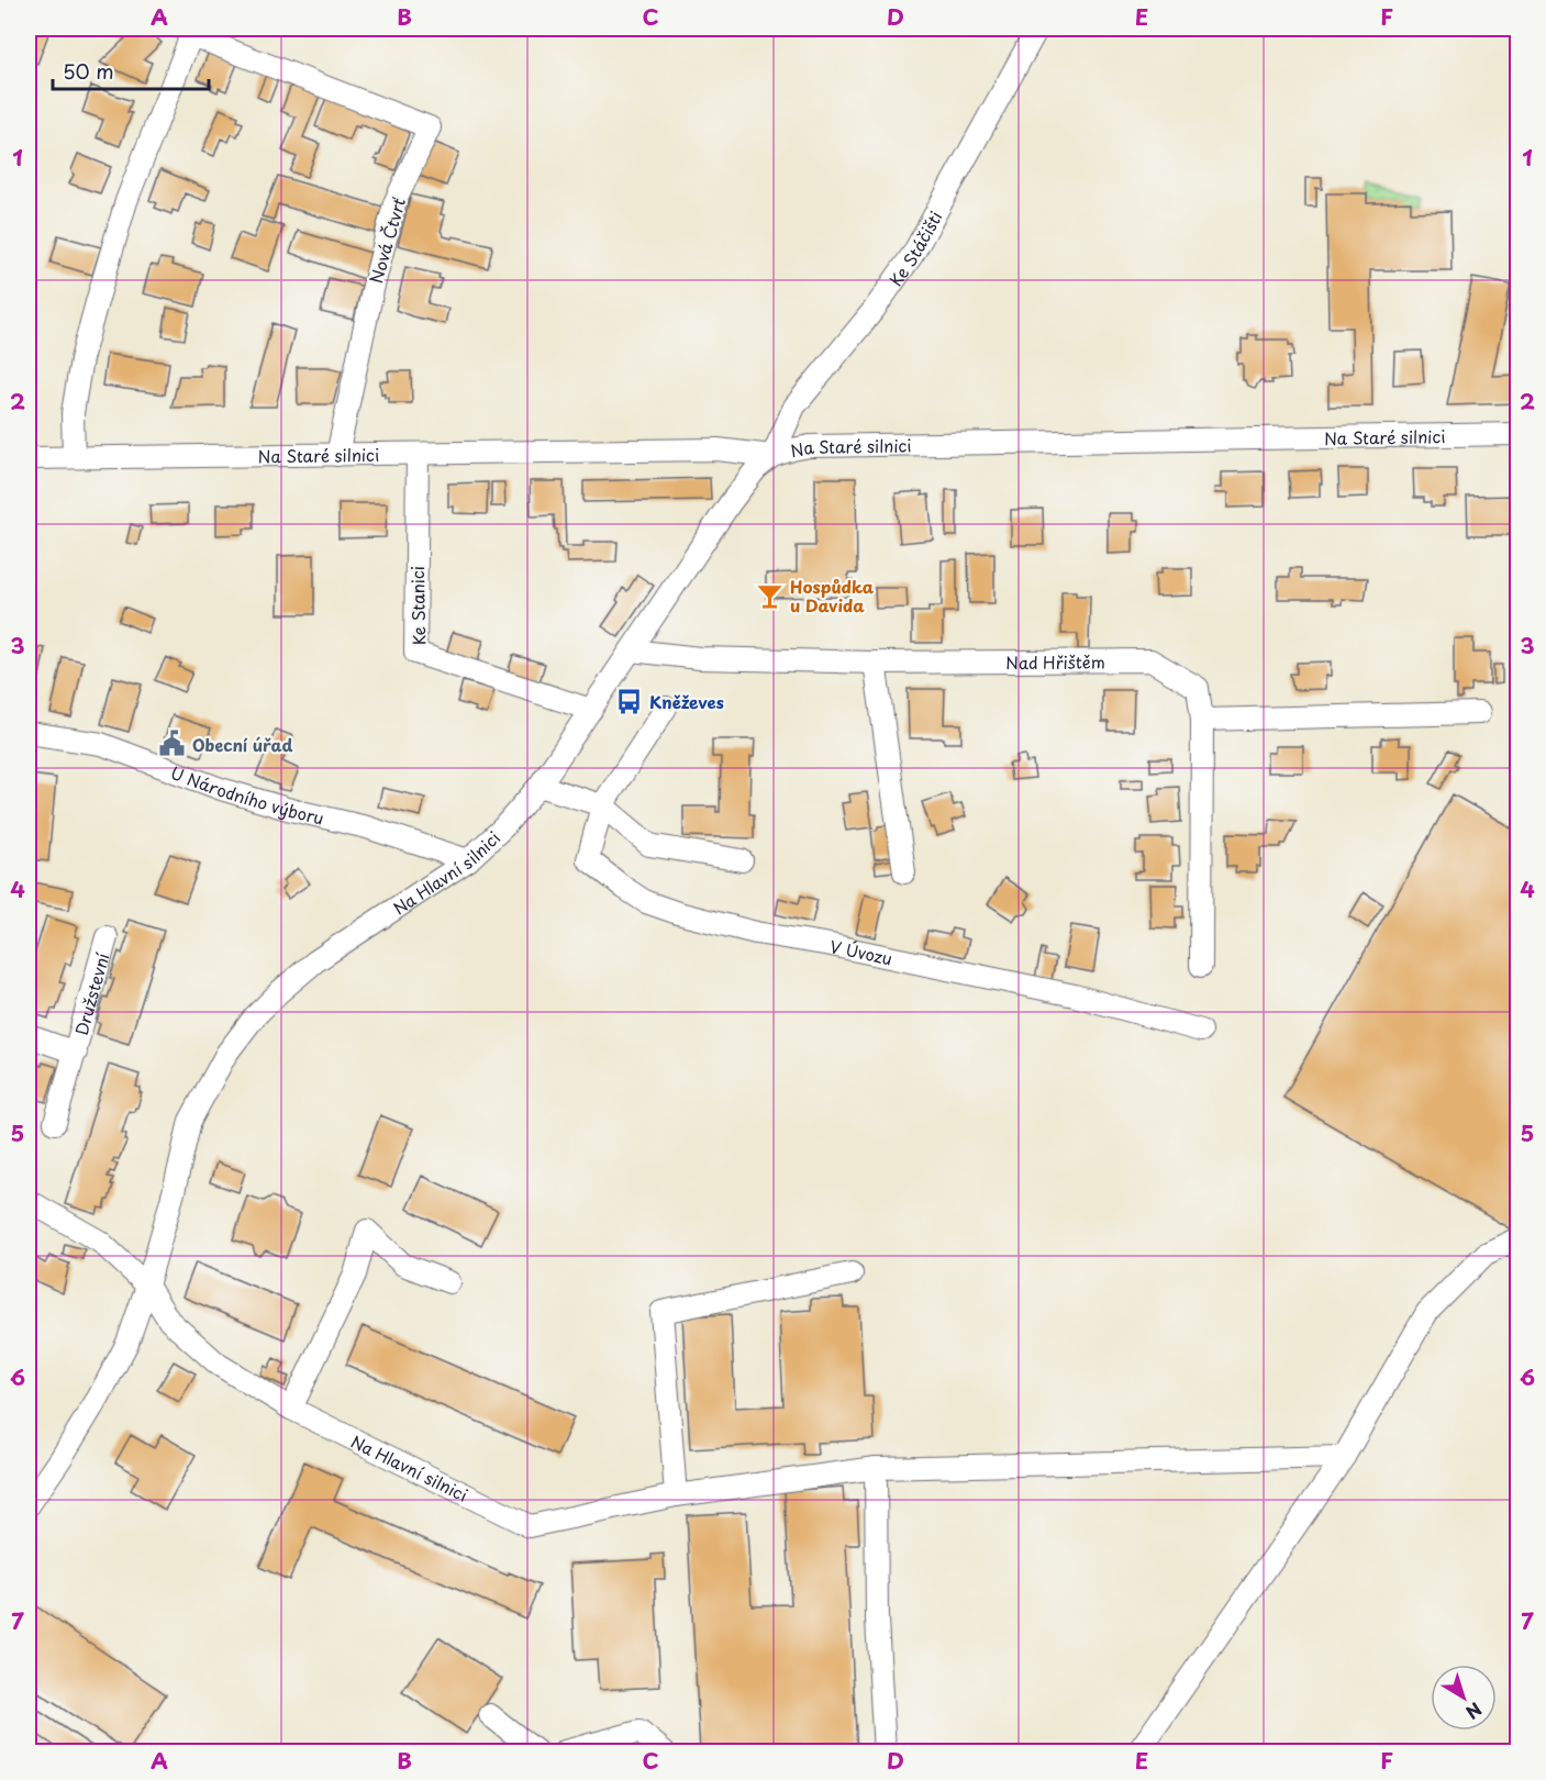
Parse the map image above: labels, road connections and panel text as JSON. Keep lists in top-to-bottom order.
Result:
{
  "streets": {
    "street": [
      "Nová Čtvrť",
      "Ke Stáčišti",
      "Na Staré silnici",
      "Ke Stanici",
      "Nad Hřištěm",
      "U Národního výboru",
      "Na Hlavní silnici",
      "V Úvozu",
      "Družstevní"
    ]
  },
  "crossings": [
    ["Nová Čtvrť", "Na Staré silnici"],
    ["Ke Stáčišti", "Na Staré silnici"],
    ["Ke Stáčišti", "Na Hlavní silnici"],
    ["Na Staré silnici", "Ke Stanici"],
    ["Na Staré silnici", "Na Hlavní silnici"],
    ["Ke Stanici", "Na Hlavní silnici"],
    ["Nad Hřištěm", "Na Hlavní silnici"],
    ["U Národního výboru", "Na Hlavní silnici"]
  ],
  "places": {
    "bar": ["Hospůdka u Davida"],
    "bus stop": ["Kněževes"],
    "public building": ["Obecní úřad"]
  },
  "scale_bar": "50 m",
  "north": "bottom right",
  "grid": {
    "columns": [
      "A",
      "B",
      "C",
      "D",
      "E",
      "F"
    ],
    "rows": [
      "1",
      "2",
      "3",
      "4",
      "5",
      "6",
      "7"
    ]
  }
}
